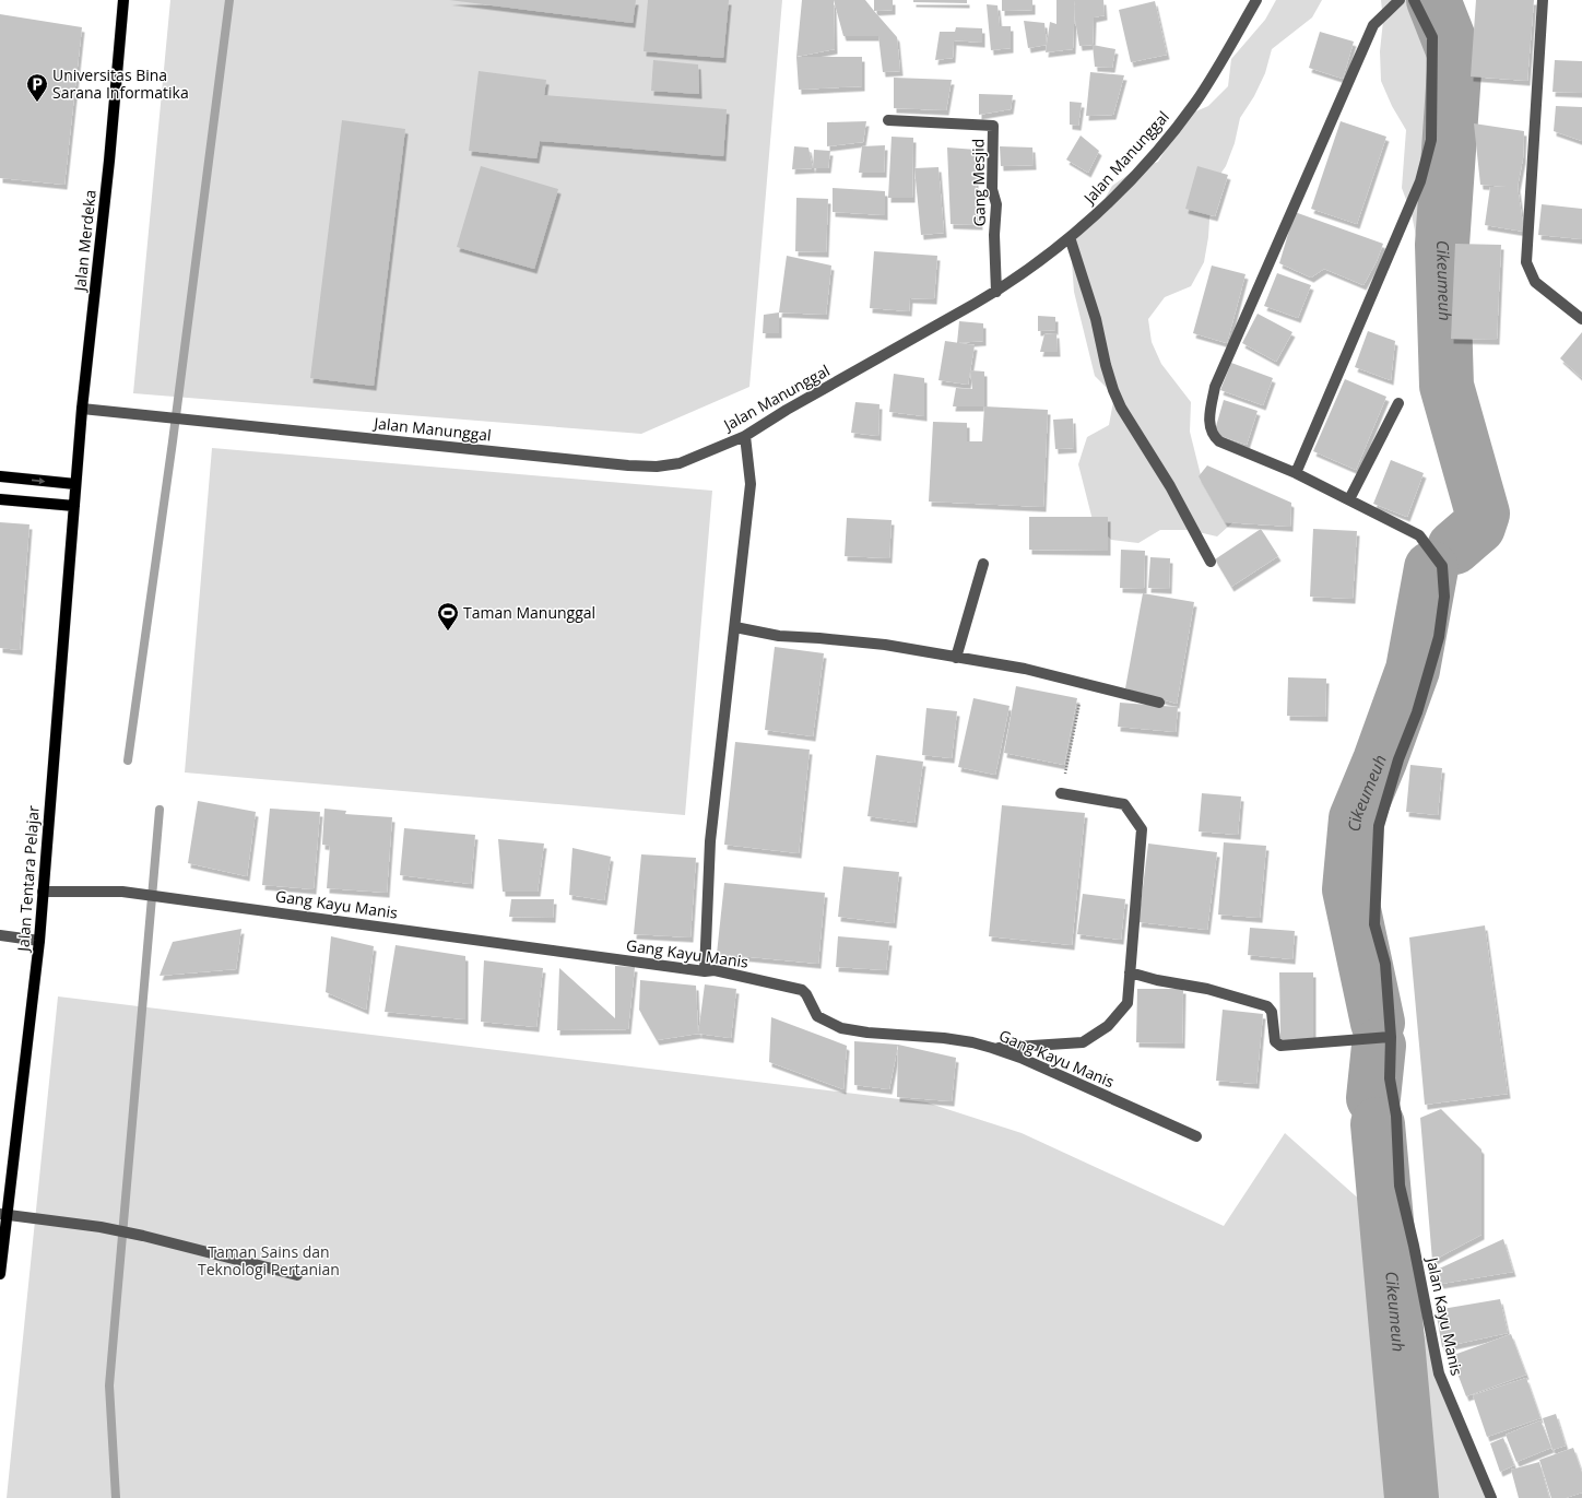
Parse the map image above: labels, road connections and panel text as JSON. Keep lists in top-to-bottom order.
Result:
{
  "streets": {
    "main road": ["Jalan Merdeka", "Jalan Tentara Pelajar"],
    "street": [
      "Jalan Manunggal",
      "Gang Mesjid",
      "Gang Kayu Manis",
      "Jalan Kayu Manis"
    ]
  },
  "crossings": [
    ["Jalan Manunggal", "Gang Mesjid"],
    ["Jalan Manunggal", "Jalan Merdeka"],
    ["Jalan Merdeka", "Jalan Tentara Pelajar"],
    ["Jalan Tentara Pelajar", "Gang Kayu Manis"]
  ],
  "water": ["Cikeumeuh"],
  "parks": ["Taman Sains dan Teknologi Pertanian"],
  "places": {
    "parking": ["Universitas Bina Sarana Informatika"],
    "sports": ["Taman Manunggal"]
  }
}
